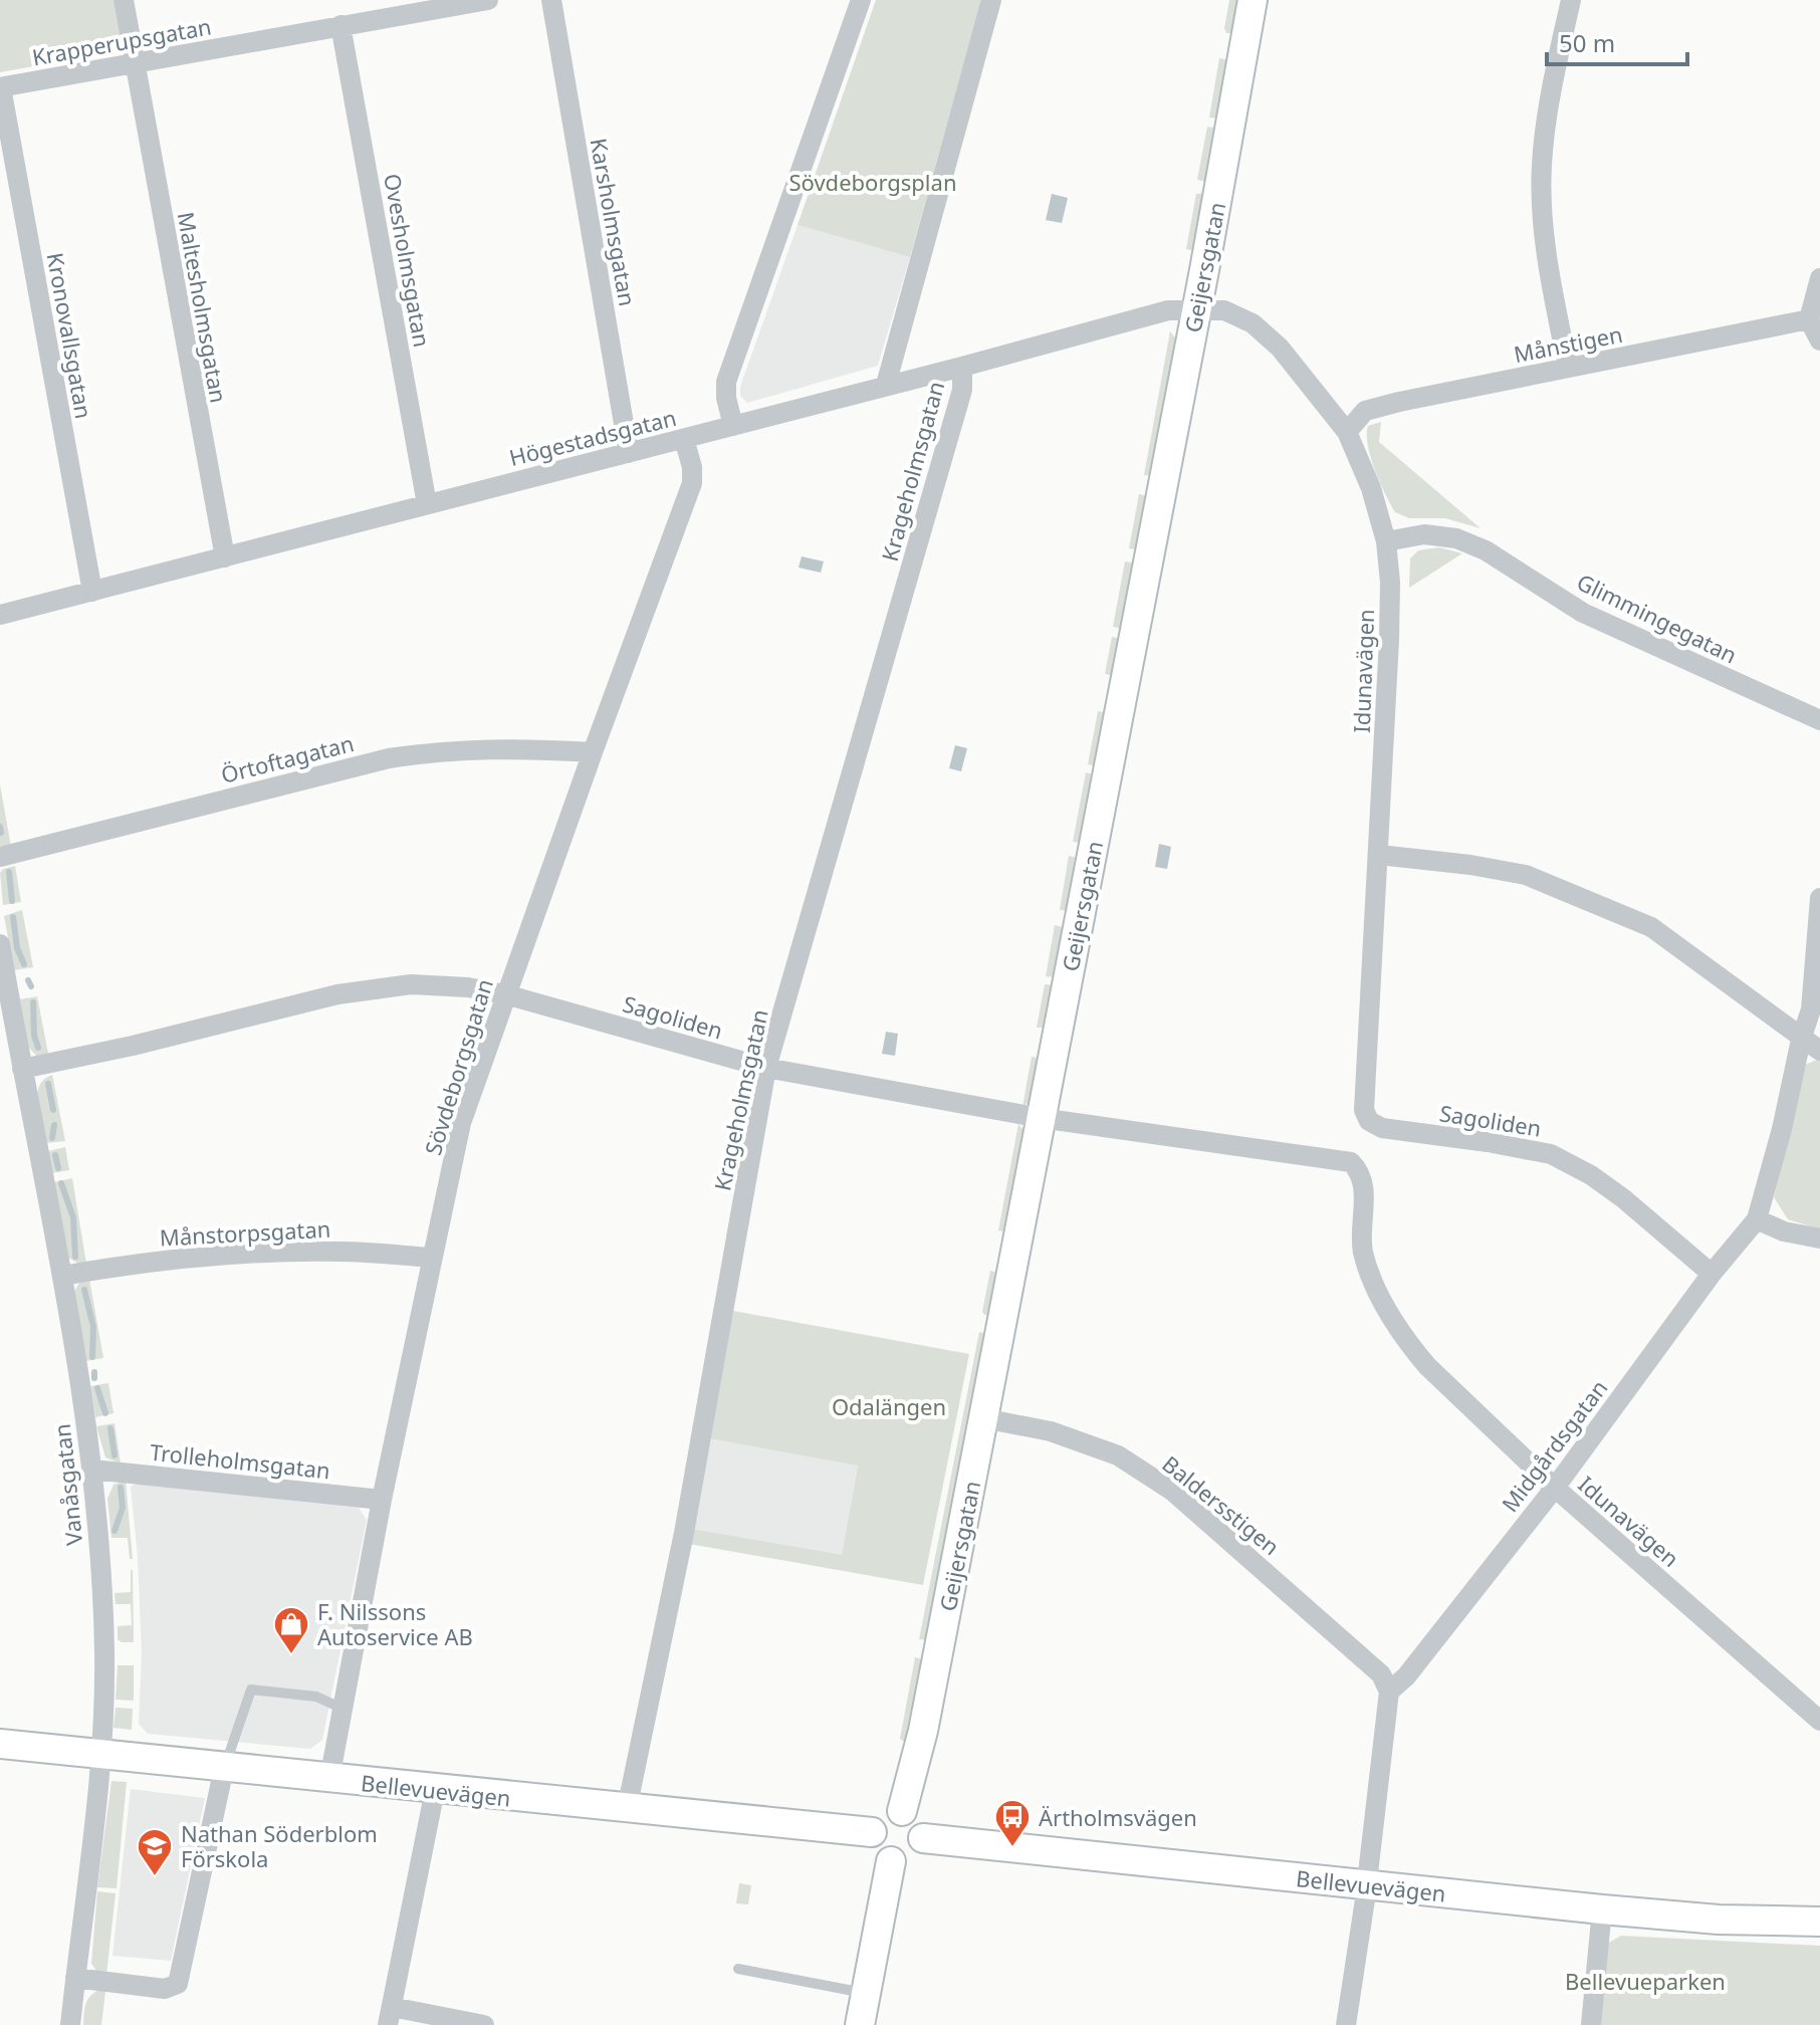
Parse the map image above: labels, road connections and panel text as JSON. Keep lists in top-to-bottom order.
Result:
{
  "streets": {
    "street": [
      "Krapperupsgatan",
      "Karsholmsgatan",
      "Ovesholmsgatan",
      "Geijersgatan",
      "Maltesholmsgatan",
      "Kronovallsgatan",
      "Månstigen",
      "Högestadsgatan",
      "Krageholmsgatan",
      "Glimmingegatan",
      "Idunavägen",
      "Örtoftagatan",
      "Sagoliden",
      "Sövdeborgsgatan",
      "Månstorpsgatan",
      "Midgårdsgatan",
      "Trolleholmsgatan",
      "Vanåsgatan",
      "Baldersstigen",
      "Bellevuevägen"
    ]
  },
  "crossings": [
    ["Krapperupsgatan", "Ovesholmsgatan"],
    ["Krapperupsgatan", "Maltesholmsgatan"],
    ["Krapperupsgatan", "Kronovallsgatan"],
    ["Karsholmsgatan", "Högestadsgatan"],
    ["Ovesholmsgatan", "Högestadsgatan"],
    ["Geijersgatan", "Högestadsgatan"],
    ["Geijersgatan", "Idunavägen"],
    ["Geijersgatan", "Sagoliden"],
    ["Geijersgatan", "Baldersstigen"],
    ["Geijersgatan", "Bellevuevägen"],
    ["Maltesholmsgatan", "Högestadsgatan"],
    ["Kronovallsgatan", "Högestadsgatan"],
    ["Månstigen", "Idunavägen"],
    ["Högestadsgatan", "Krageholmsgatan"],
    ["Högestadsgatan", "Idunavägen"],
    ["Högestadsgatan", "Sövdeborgsgatan"],
    ["Krageholmsgatan", "Sagoliden"],
    ["Krageholmsgatan", "Bellevuevägen"],
    ["Glimmingegatan", "Idunavägen"],
    ["Idunavägen", "Sagoliden"],
    ["Idunavägen", "Midgårdsgatan"],
    ["Örtoftagatan", "Sövdeborgsgatan"],
    ["Sagoliden", "Sövdeborgsgatan"],
    ["Sagoliden", "Midgårdsgatan"],
    ["Sagoliden", "Vanåsgatan"],
    ["Sövdeborgsgatan", "Månstorpsgatan"],
    ["Sövdeborgsgatan", "Trolleholmsgatan"],
    ["Sövdeborgsgatan", "Bellevuevägen"],
    ["Månstorpsgatan", "Vanåsgatan"],
    ["Midgårdsgatan", "Baldersstigen"],
    ["Trolleholmsgatan", "Vanåsgatan"],
    ["Vanåsgatan", "Bellevuevägen"]
  ],
  "parks": ["Sövdeborgsplan", "Odalängen", "Bellevueparken"],
  "places": {
    "shop": ["F. Nilssons Autoservice AB"],
    "bus stop": ["Ärtholmsvägen"],
    "school or university": ["Nathan Söderblom Förskola"]
  },
  "scale_bar": "50 m"
}
